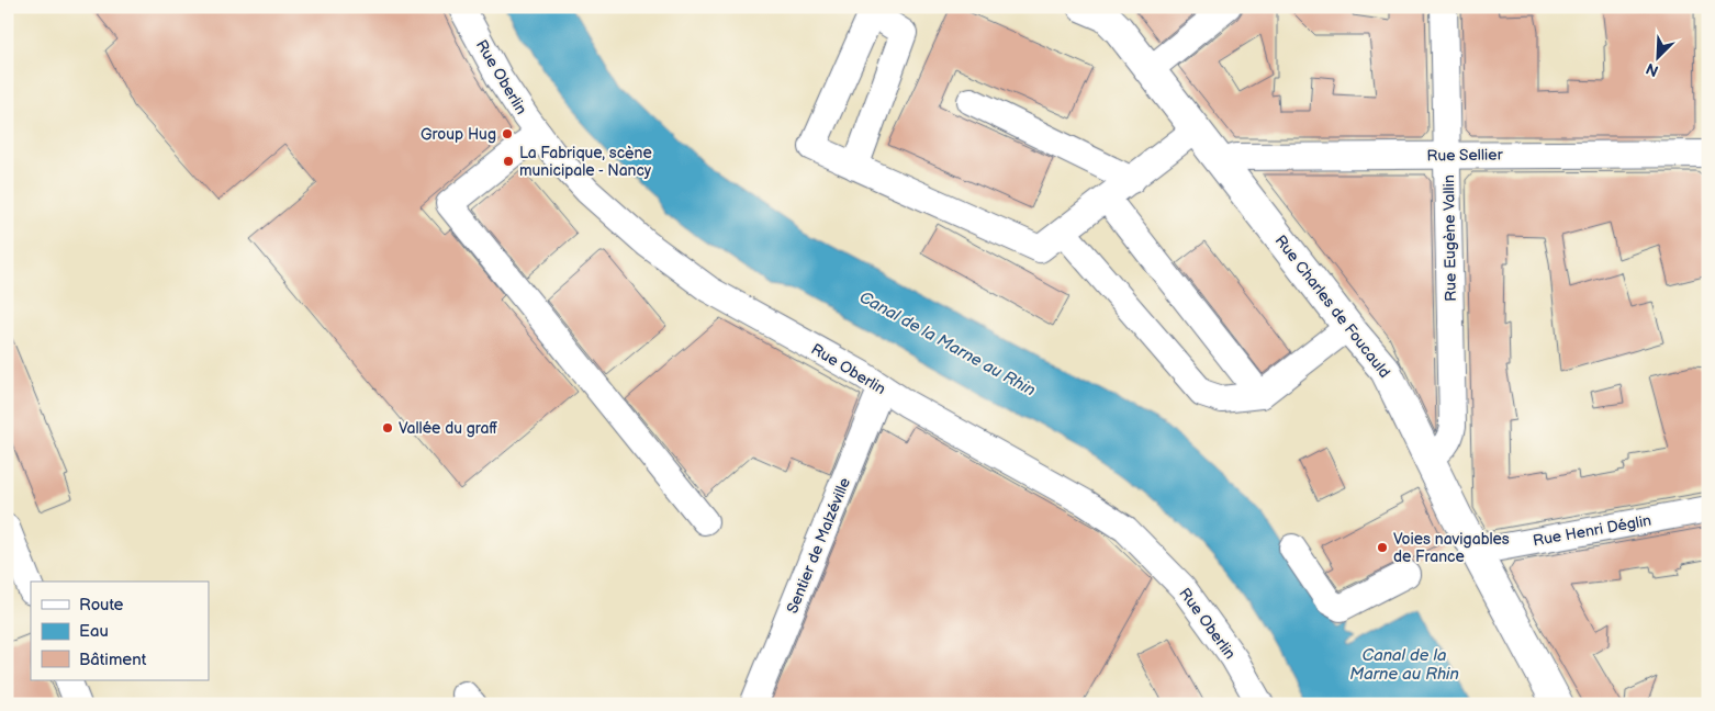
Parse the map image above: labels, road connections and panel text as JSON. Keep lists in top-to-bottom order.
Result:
{
  "streets": {
    "main road": ["Rue Charles de Foucauld"],
    "street": [
      "Rue Oberlin",
      "Rue Sellier",
      "Rue Eugène Vallin",
      "Rue Henri Déglin",
      "Sentier de Malzéville"
    ]
  },
  "crossings": [
    ["Rue Oberlin", "Sentier de Malzéville"],
    ["Rue Sellier", "Rue Eugène Vallin"],
    ["Rue Sellier", "Rue Charles de Foucauld"],
    ["Rue Eugène Vallin", "Rue Charles de Foucauld"],
    ["Rue Charles de Foucauld", "Rue Henri Déglin"]
  ],
  "water": ["Canal de la Marne au Rhin"],
  "places": [
    "Group Hug",
    "La Fabrique, scène municipale - Nancy",
    "Vallée du graff",
    "Voies navigables de France"
  ],
  "legend": ["Route", "Eau", "Bâtiment"],
  "north": "bottom left"
}
